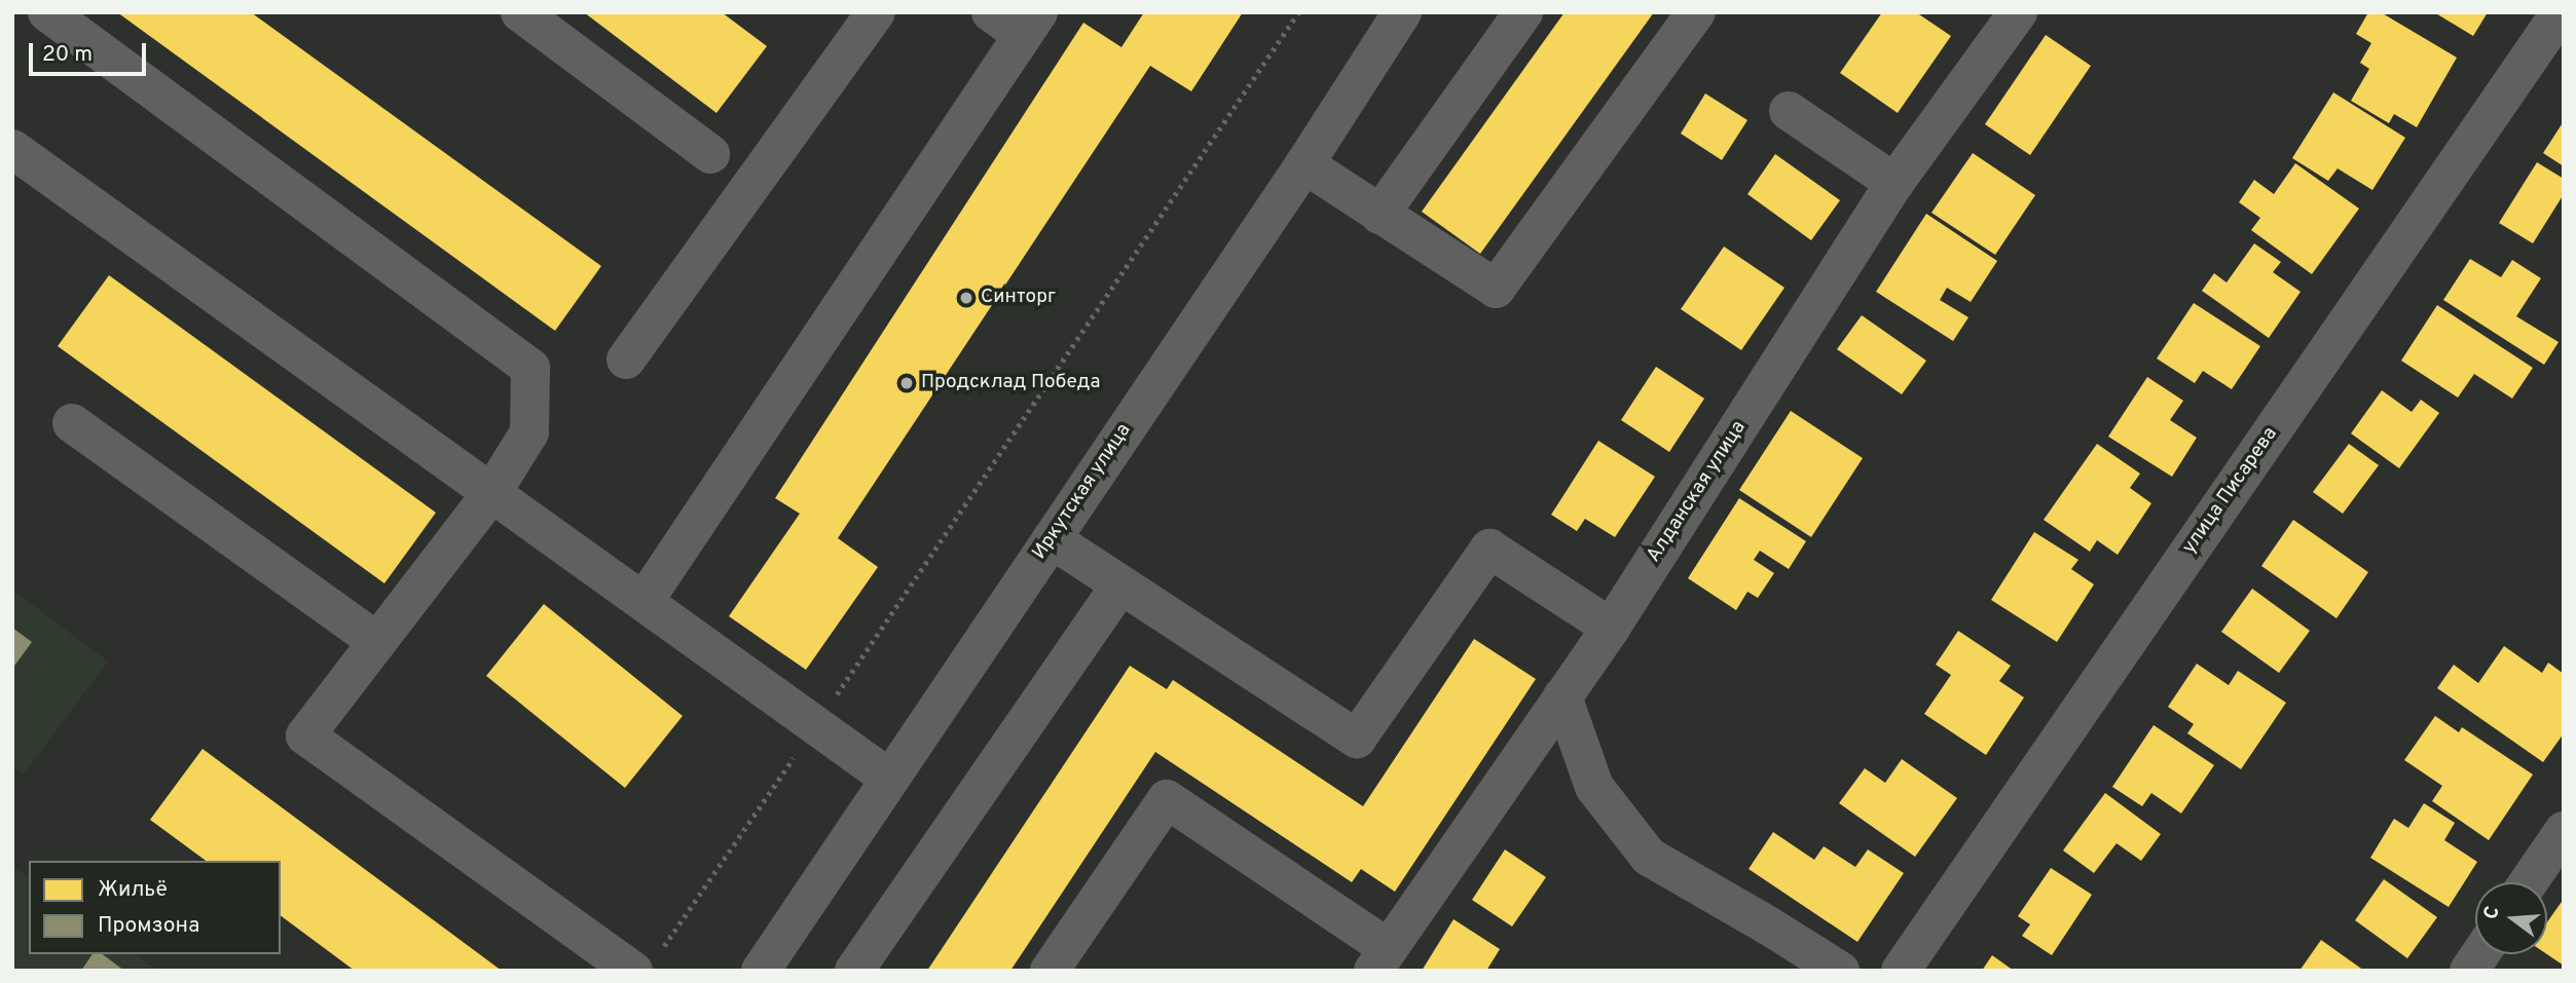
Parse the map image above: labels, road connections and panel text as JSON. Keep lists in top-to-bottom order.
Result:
{
  "streets": {
    "street": ["улица Писарева", "Иркутская улица", "Алданская улица"]
  },
  "places": ["Синторг", "Продсклад Победа"],
  "legend": ["Жильё", "Промзона"],
  "scale_bar": "20 m",
  "north": "left"
}
